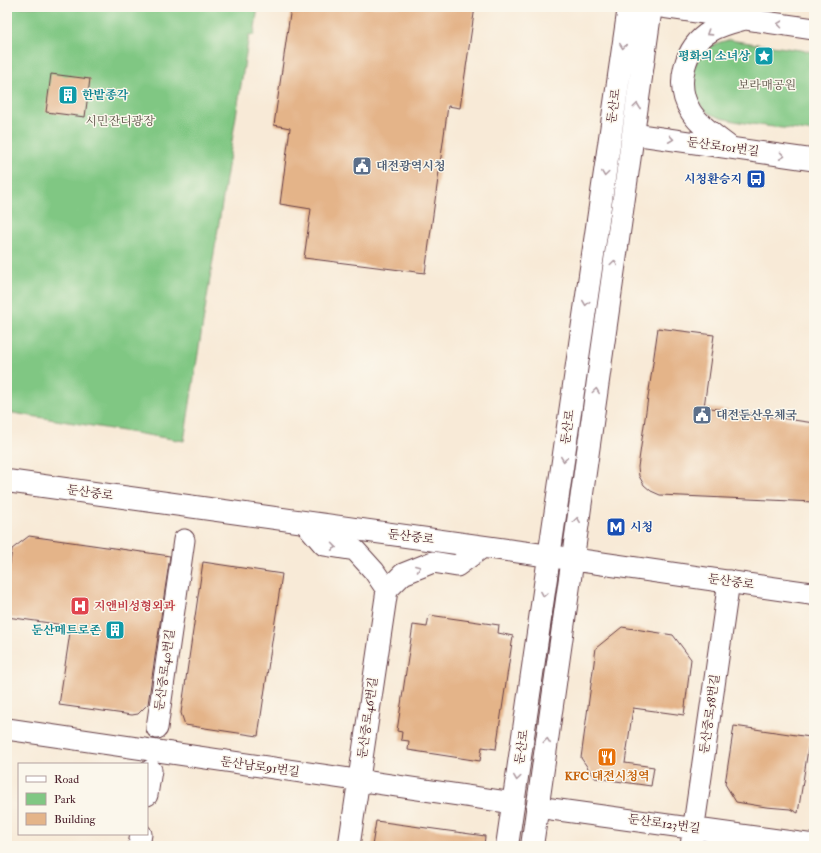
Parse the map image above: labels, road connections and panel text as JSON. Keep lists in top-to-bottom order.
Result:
{
  "streets": {
    "main road": ["둔산로", "둔산중로"],
    "street": [
      "둔산로101번길",
      "둔산중로40번길",
      "둔산중로58번길",
      "둔산중로46번길",
      "둔산남로91번길",
      "둔산로123번길"
    ]
  },
  "crossings": [
    ["둔산로", "둔산로101번길"],
    ["둔산로", "둔산중로"],
    ["둔산로", "둔산남로91번길"],
    ["둔산로", "둔산로123번길"],
    ["둔산중로", "둔산중로58번길"],
    ["둔산중로58번길", "둔산로123번길"],
    ["둔산중로46번길", "둔산남로91번길"]
  ],
  "parks": ["보라매공원", "시민잔디광장"],
  "places": {
    "place": ["평화의 소녀상"],
    "building": ["한밭종각", "둔산메트로존"],
    "public building": ["대전광역시청", "대전둔산우체국"],
    "bus stop": ["시청환승지"],
    "metro station": ["시청"],
    "hospital": ["지앤비성형외과"],
    "restaurant": ["KFC 대전시청역"]
  },
  "legend": ["Road", "Park", "Building"]
}
